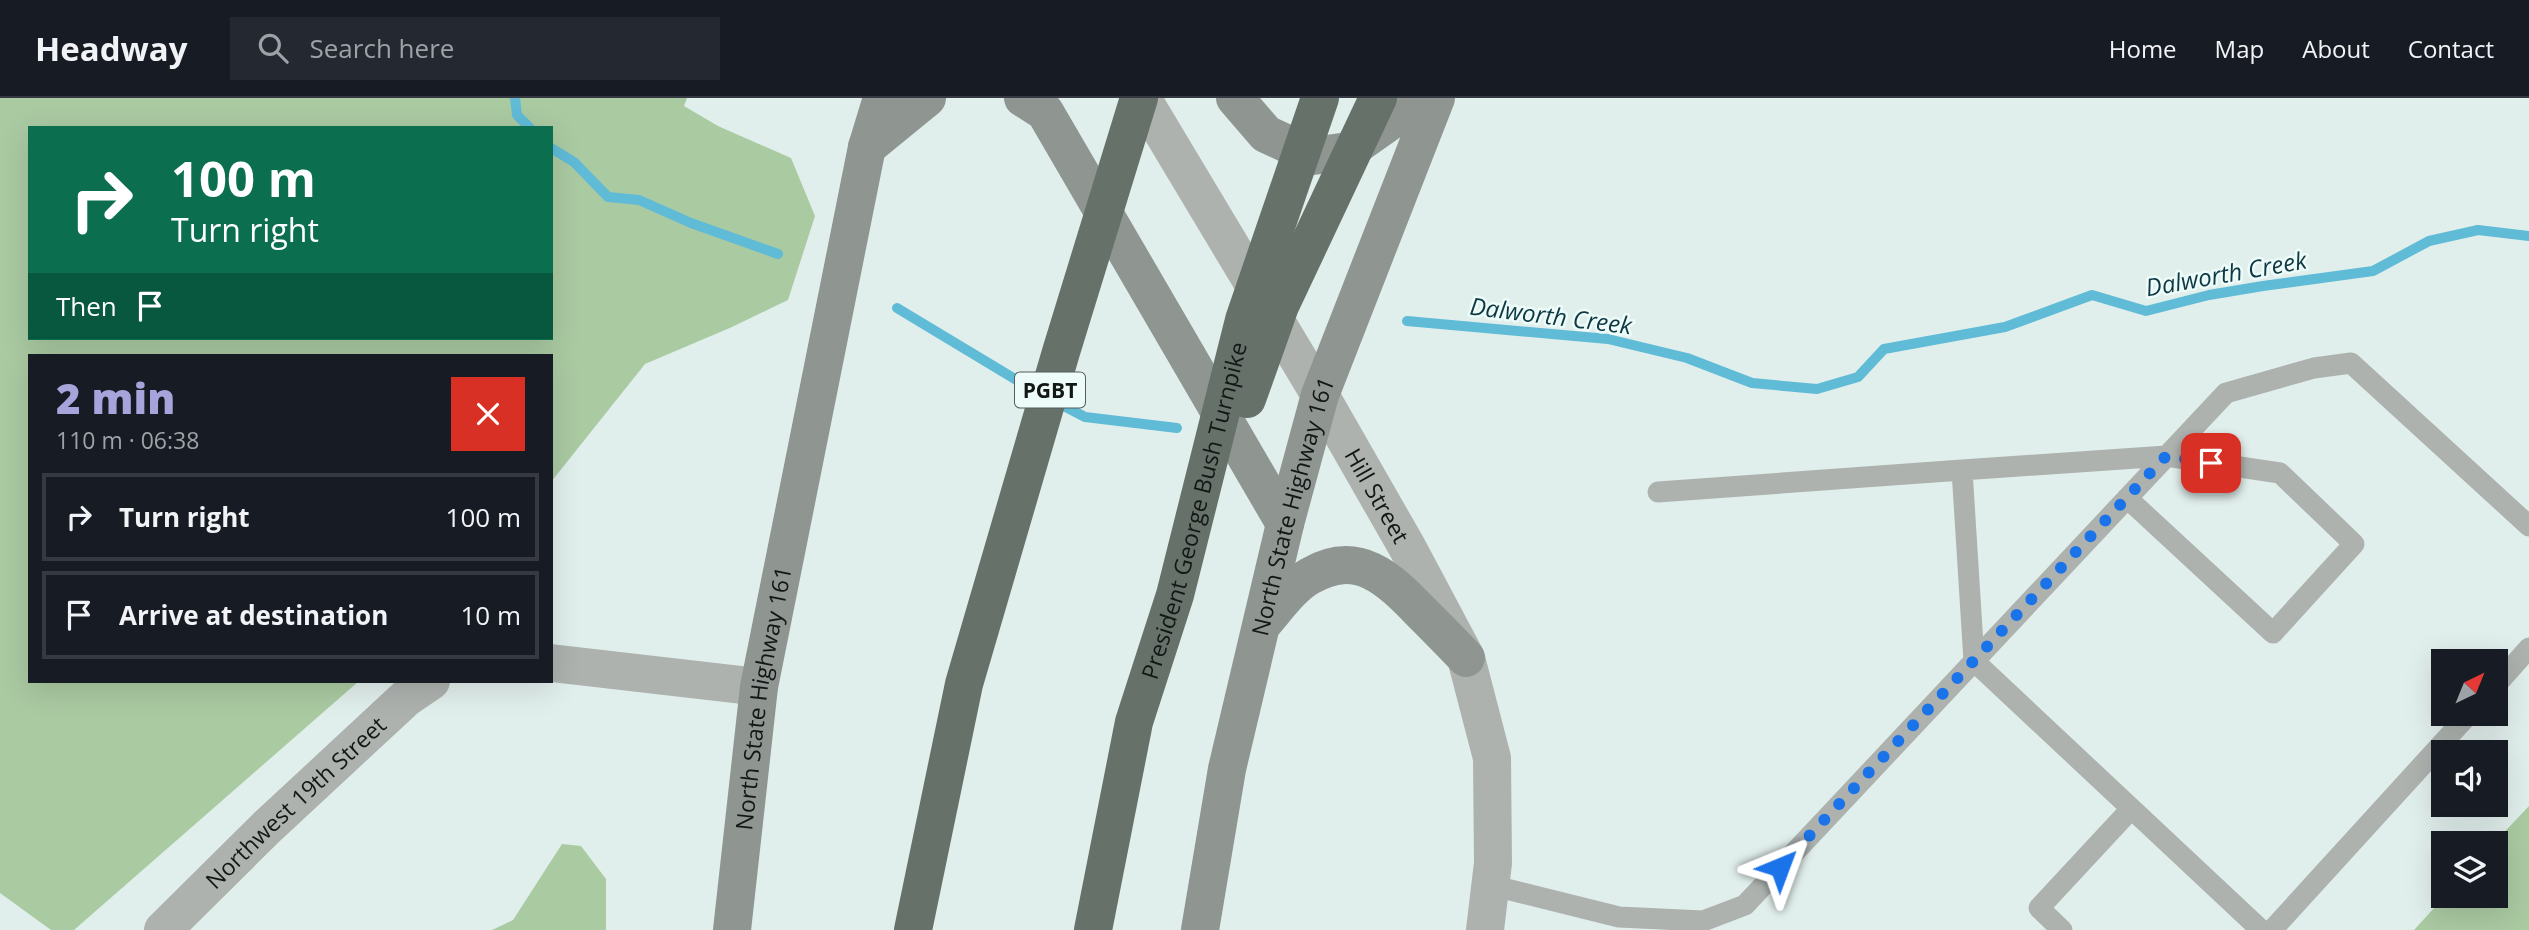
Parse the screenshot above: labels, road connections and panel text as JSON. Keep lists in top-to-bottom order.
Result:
{
  "streets": {
    "highway": ["PGBT", "President George Bush Turnpike"],
    "main road": ["North State Highway 161"],
    "street": ["Hill Street", "Northwest 19th Street"]
  },
  "crossings": [
    ["PGBT", "Hill Street"],
    ["Hill Street", "North State Highway 161"]
  ],
  "water": ["Dalworth Creek"],
  "north": "top right",
  "page": {
    "header": "Headway",
    "search": "Search here",
    "nav": [
      "Home",
      "Map",
      "About",
      "Contact"
    ],
    "turn": ["100 m", "Turn right"],
    "then": "Then",
    "heading": ["2 min", "110 m · 06:38"],
    "list": [
      {
        "name": "Turn right",
        "value": "100 m"
      },
      {
        "name": "Arrive at destination",
        "value": "10 m"
      }
    ]
  }
}
